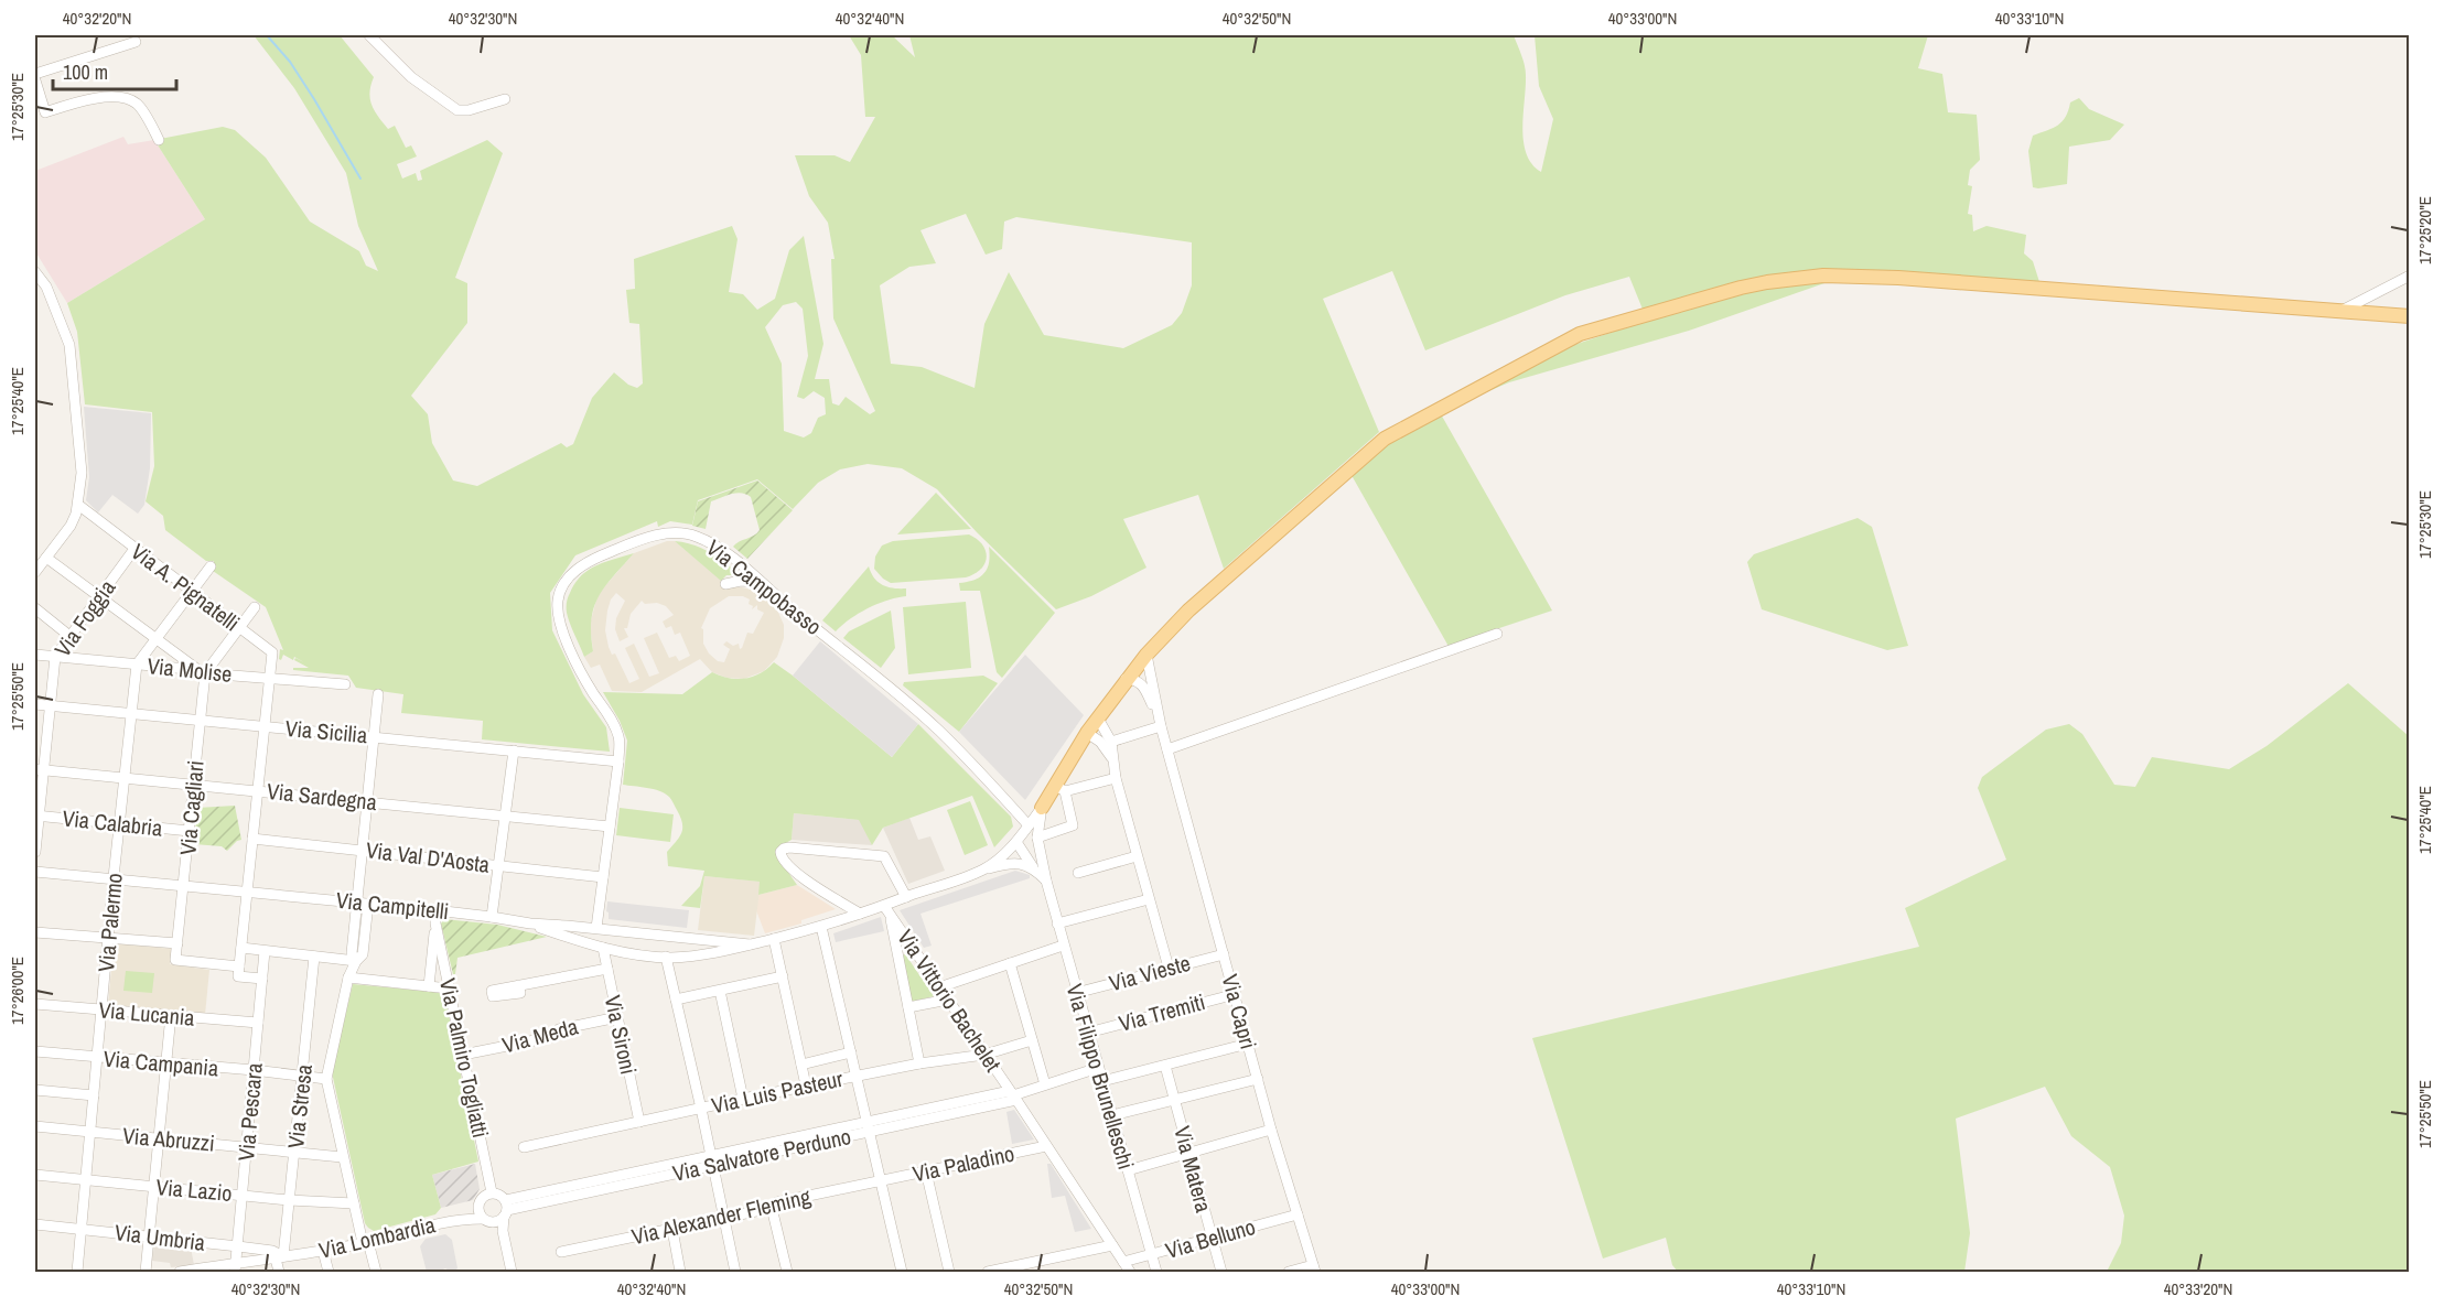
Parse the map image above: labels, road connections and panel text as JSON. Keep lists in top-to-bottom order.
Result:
{
  "streets": {
    "street": [
      "Via A. Pignatelli",
      "Via Campobasso",
      "Via Foggia",
      "Via Molise",
      "Via Sicilia",
      "Via Sardegna",
      "Via Cagliari",
      "Via Calabria",
      "Via Val D'Aosta",
      "Via Campitelli",
      "Via Palermo",
      "Via Vieste",
      "Via Vittorio Bachelet",
      "Via Capri",
      "Via Tremiti",
      "Via Lucania",
      "Via Sironi",
      "Via Meda",
      "Via Palmiro Togliatti",
      "Via Campania",
      "Via Filippo Brunelleschi",
      "Via Luis Pasteur",
      "Via Stresa",
      "Via Pescara",
      "Via Abruzzi",
      "Via Salvatore Perduno",
      "Via Paladino",
      "Via Matera",
      "Via Lazio",
      "Via Alexander Fleming",
      "Via Umbria",
      "Via Lombardia",
      "Via Belluno"
    ]
  },
  "crossings": [
    ["Via A. Pignatelli", "Via Foggia"],
    ["Via A. Pignatelli", "Via Molise"],
    ["Via A. Pignatelli", "Via Palermo"],
    ["Via Campobasso", "Via Sicilia"],
    ["Via Campobasso", "Via Sardegna"],
    ["Via Campobasso", "Via Val D'Aosta"],
    ["Via Campobasso", "Via Campitelli"],
    ["Via Foggia", "Via Molise"],
    ["Via Foggia", "Via Sicilia"],
    ["Via Foggia", "Via Sardegna"],
    ["Via Foggia", "Via Calabria"],
    ["Via Molise", "Via Cagliari"],
    ["Via Molise", "Via Palermo"],
    ["Via Sicilia", "Via Cagliari"],
    ["Via Sicilia", "Via Palermo"],
    ["Via Sardegna", "Via Cagliari"],
    ["Via Sardegna", "Via Palermo"],
    ["Via Cagliari", "Via Calabria"],
    ["Via Cagliari", "Via Campitelli"],
    ["Via Calabria", "Via Palermo"],
    ["Via Campitelli", "Via Palermo"],
    ["Via Campitelli", "Via Palmiro Togliatti"],
    ["Via Palermo", "Via Lucania"],
    ["Via Palermo", "Via Campania"],
    ["Via Palermo", "Via Abruzzi"],
    ["Via Palermo", "Via Lazio"],
    ["Via Palermo", "Via Umbria"],
    ["Via Vieste", "Via Capri"],
    ["Via Vieste", "Via Filippo Brunelleschi"],
    ["Via Vittorio Bachelet", "Via Filippo Brunelleschi"],
    ["Via Vittorio Bachelet", "Via Luis Pasteur"],
    ["Via Vittorio Bachelet", "Via Salvatore Perduno"],
    ["Via Vittorio Bachelet", "Via Paladino"],
    ["Via Vittorio Bachelet", "Via Belluno"],
    ["Via Capri", "Via Tremiti"],
    ["Via Capri", "Via Belluno"],
    ["Via Tremiti", "Via Filippo Brunelleschi"],
    ["Via Lucania", "Via Pescara"],
    ["Via Sironi", "Via Meda"],
    ["Via Sironi", "Via Luis Pasteur"],
    ["Via Meda", "Via Palmiro Togliatti"],
    ["Via Palmiro Togliatti", "Via Salvatore Perduno"],
    ["Via Palmiro Togliatti", "Via Lombardia"],
    ["Via Campania", "Via Stresa"],
    ["Via Campania", "Via Pescara"],
    ["Via Filippo Brunelleschi", "Via Belluno"],
    ["Via Stresa", "Via Abruzzi"],
    ["Via Stresa", "Via Lazio"],
    ["Via Stresa", "Via Umbria"],
    ["Via Stresa", "Via Lombardia"],
    ["Via Pescara", "Via Abruzzi"],
    ["Via Pescara", "Via Lazio"],
    ["Via Pescara", "Via Umbria"],
    ["Via Pescara", "Via Lombardia"],
    ["Via Salvatore Perduno", "Via Lombardia"],
    ["Via Paladino", "Via Alexander Fleming"],
    ["Via Matera", "Via Belluno"],
    ["Via Umbria", "Via Lombardia"]
  ],
  "scale_bar": "100 m",
  "coordinates": [
    "40°32'20\"N",
    "40°32'30\"N",
    "40°32'40\"N",
    "40°32'50\"N",
    "40°33'00\"N",
    "40°33'10\"N",
    "17°25'30\"E",
    "17°25'20\"E",
    "17°25'40\"E",
    "17°25'50\"E",
    "17°26'00\"E",
    "40°33'20\"N"
  ]
}
